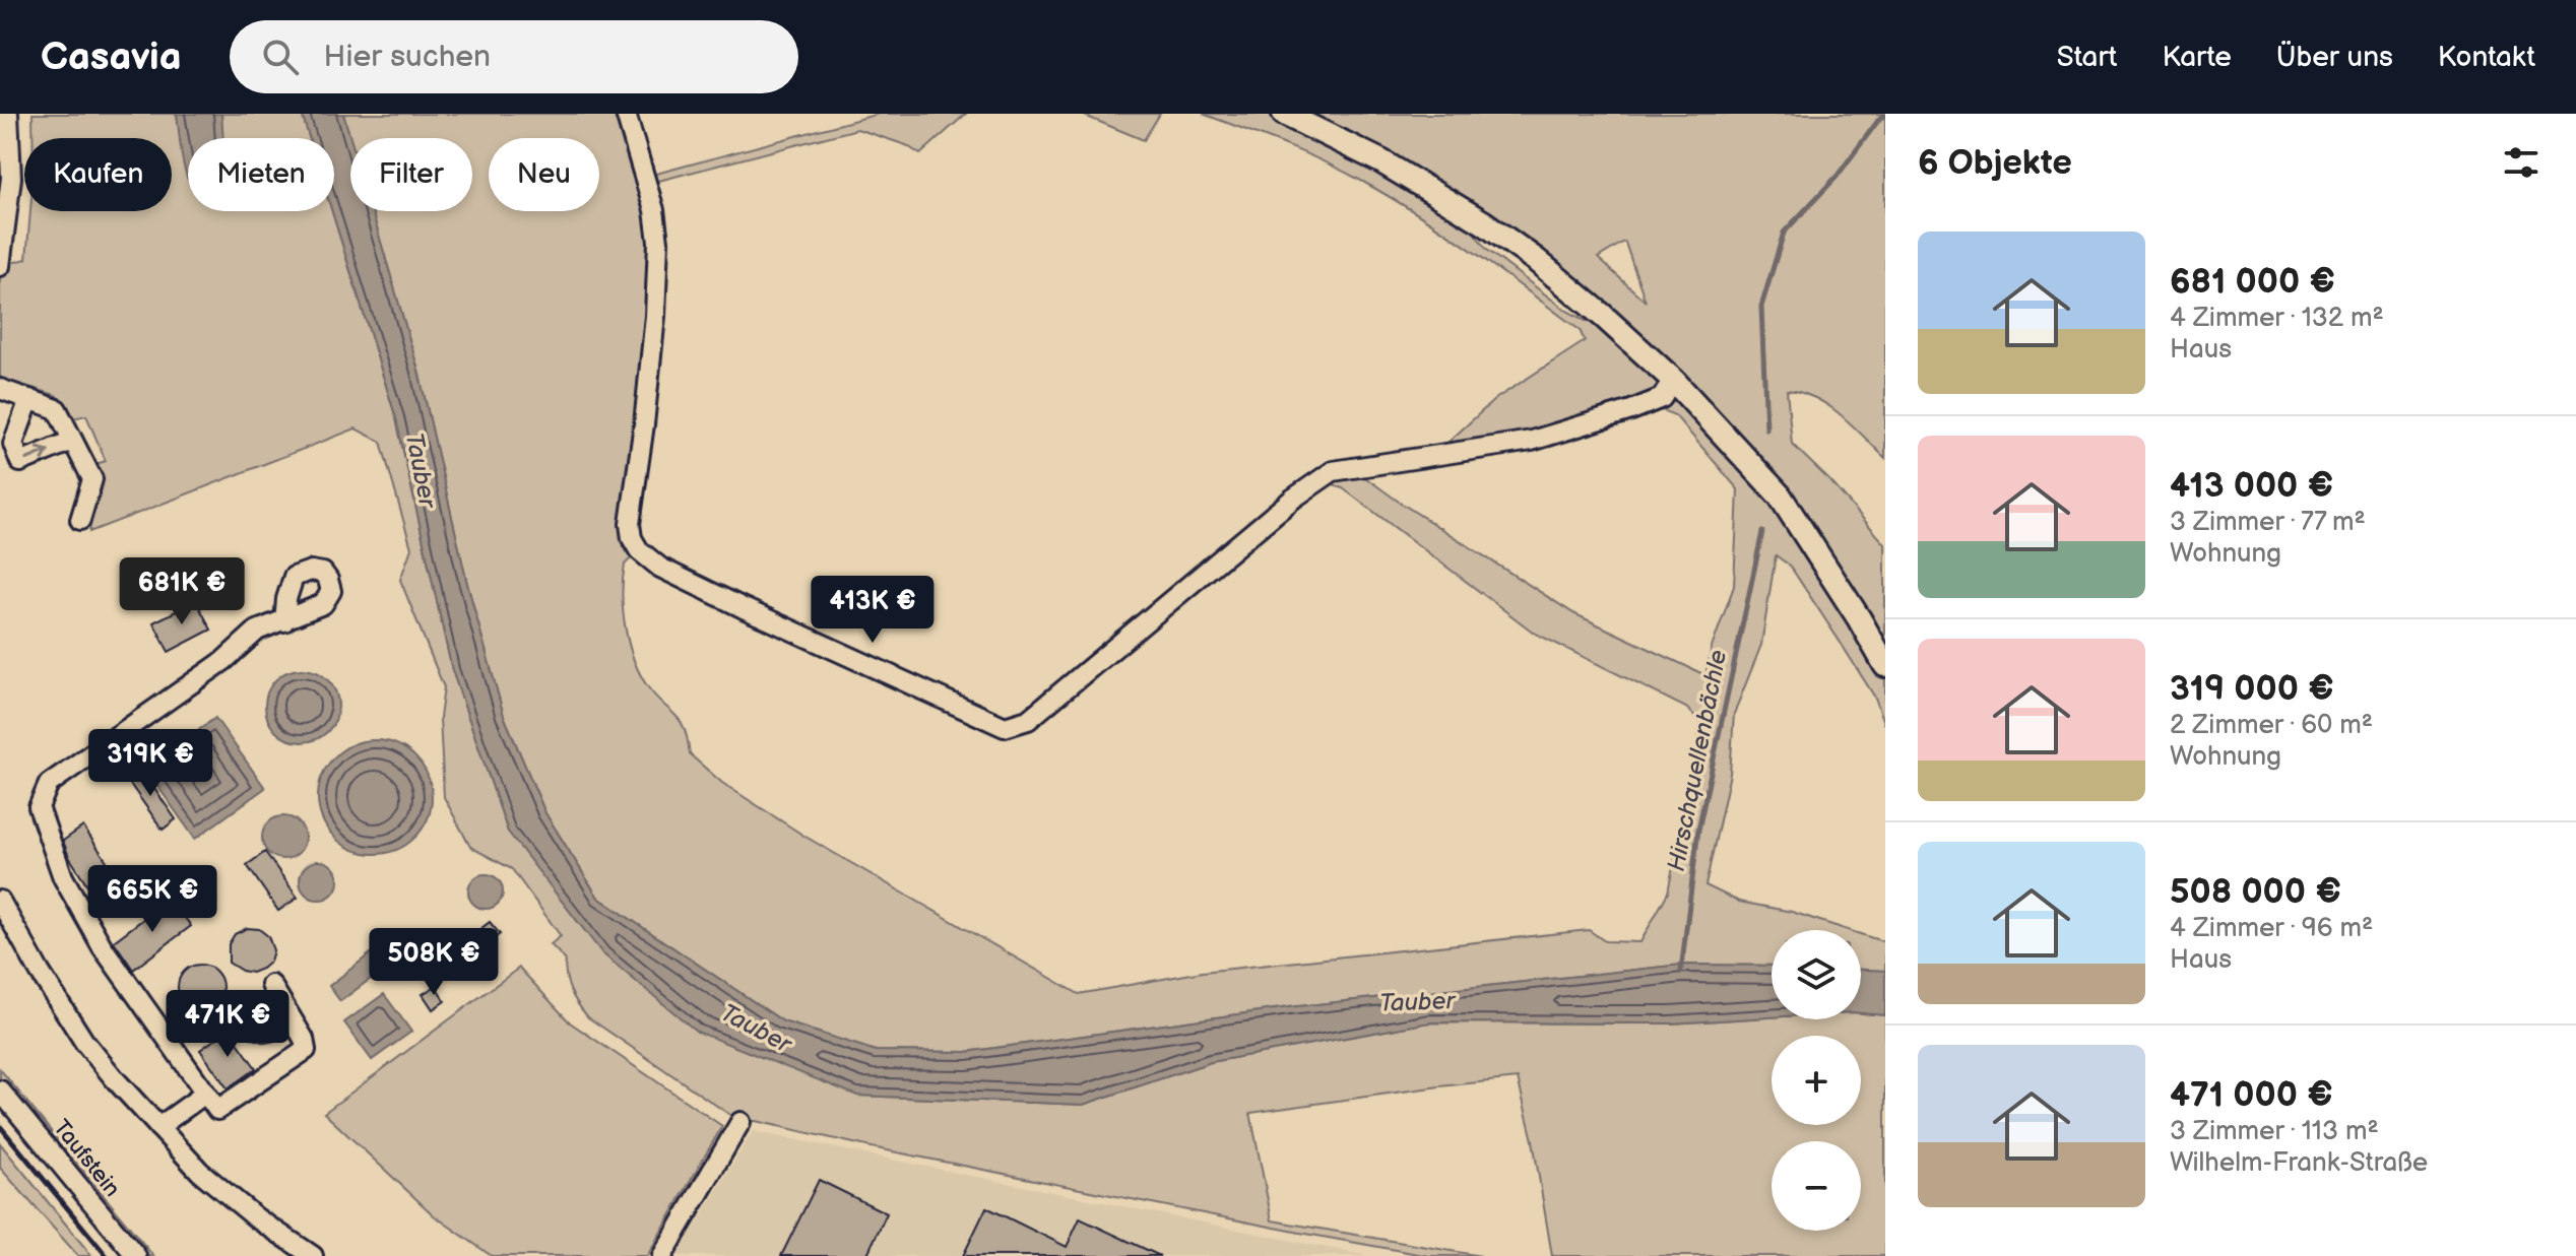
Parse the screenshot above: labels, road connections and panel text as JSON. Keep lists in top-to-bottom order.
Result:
{
  "streets": {
    "street": ["Taufstein"]
  },
  "water": ["Tauber", "Hirschquellenbächle"],
  "page": {
    "header": "Casavia",
    "search": "Hier suchen",
    "nav": [
      "Start",
      "Karte",
      "Über uns",
      "Kontakt"
    ],
    "heading": "6 Objekte",
    "chip": [
      "Kaufen",
      "Mieten",
      "Filter",
      "Neu"
    ],
    "list": [
      {
        "name": "681 000 €",
        "note": "4 Zimmer · 132 m² · Haus"
      },
      {
        "name": "413 000 €",
        "note": "3 Zimmer · 77 m² · Wohnung"
      },
      {
        "name": "319 000 €",
        "note": "2 Zimmer · 60 m² · Wohnung"
      },
      {
        "name": "508 000 €",
        "note": "4 Zimmer · 96 m² · Haus"
      },
      {
        "name": "471 000 €",
        "note": "3 Zimmer · 113 m² · Wilhelm-Frank-Straße"
      }
    ],
    "price": [
      "681K €",
      "413K €",
      "319K €",
      "665K €",
      "508K €",
      "471K €"
    ],
    "map_buttons": ["+", "−"]
  }
}
